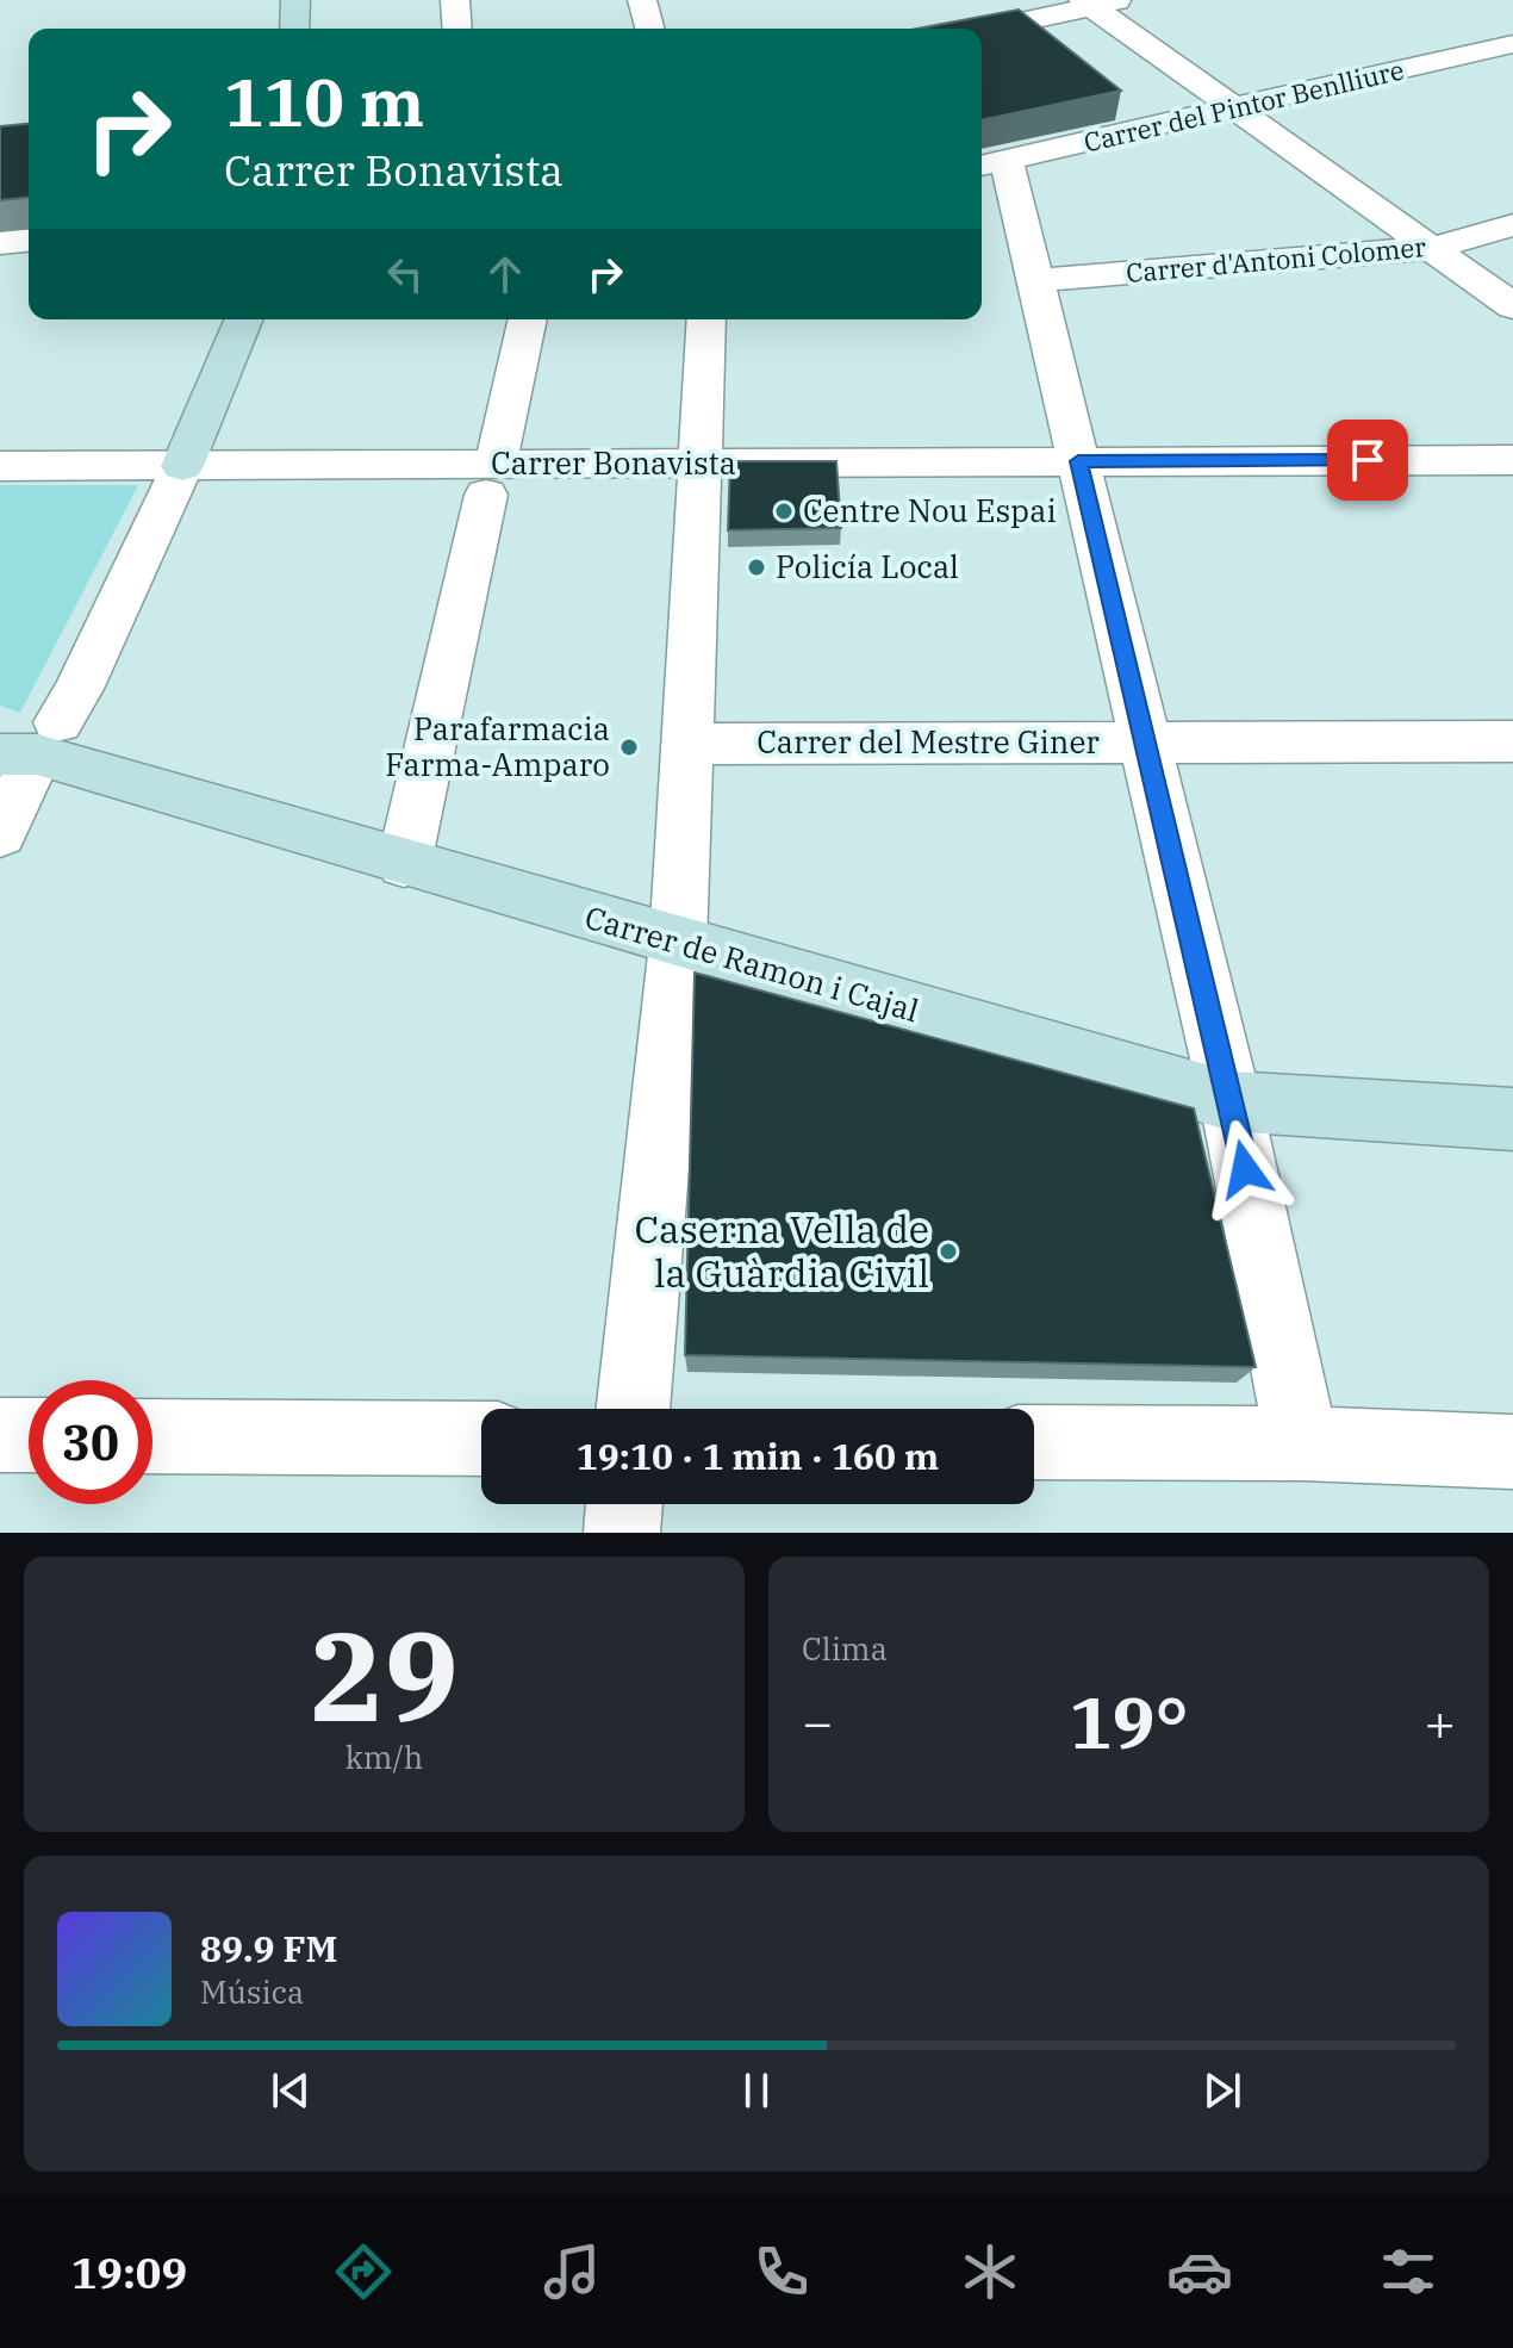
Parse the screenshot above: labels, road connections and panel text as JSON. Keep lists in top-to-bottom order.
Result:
{
  "streets": {
    "street": [
      "Carrer del Pintor Benlliure",
      "Carrer d'Antoni Colomer",
      "Carrer Bonavista",
      "Carrer del Mestre Giner",
      "Carrer de Ramon i Cajal"
    ]
  },
  "places": [
    "Centre Nou Espai",
    "Policía Local",
    "Parafarmacia Farma-Amparo",
    "Caserna Vella de la Guàrdia Civil"
  ],
  "page": {
    "turn": ["110 m", "Carrer Bonavista"],
    "limit": "30",
    "trip": "19:10 · 1 min · 160 m",
    "tile": [
      ["29", "km/h"],
      "Clima"
    ],
    "heat": ["−", "19°", "+"],
    "song": ["89.9 FM", "Música"],
    "tabs": "19:09"
  }
}
